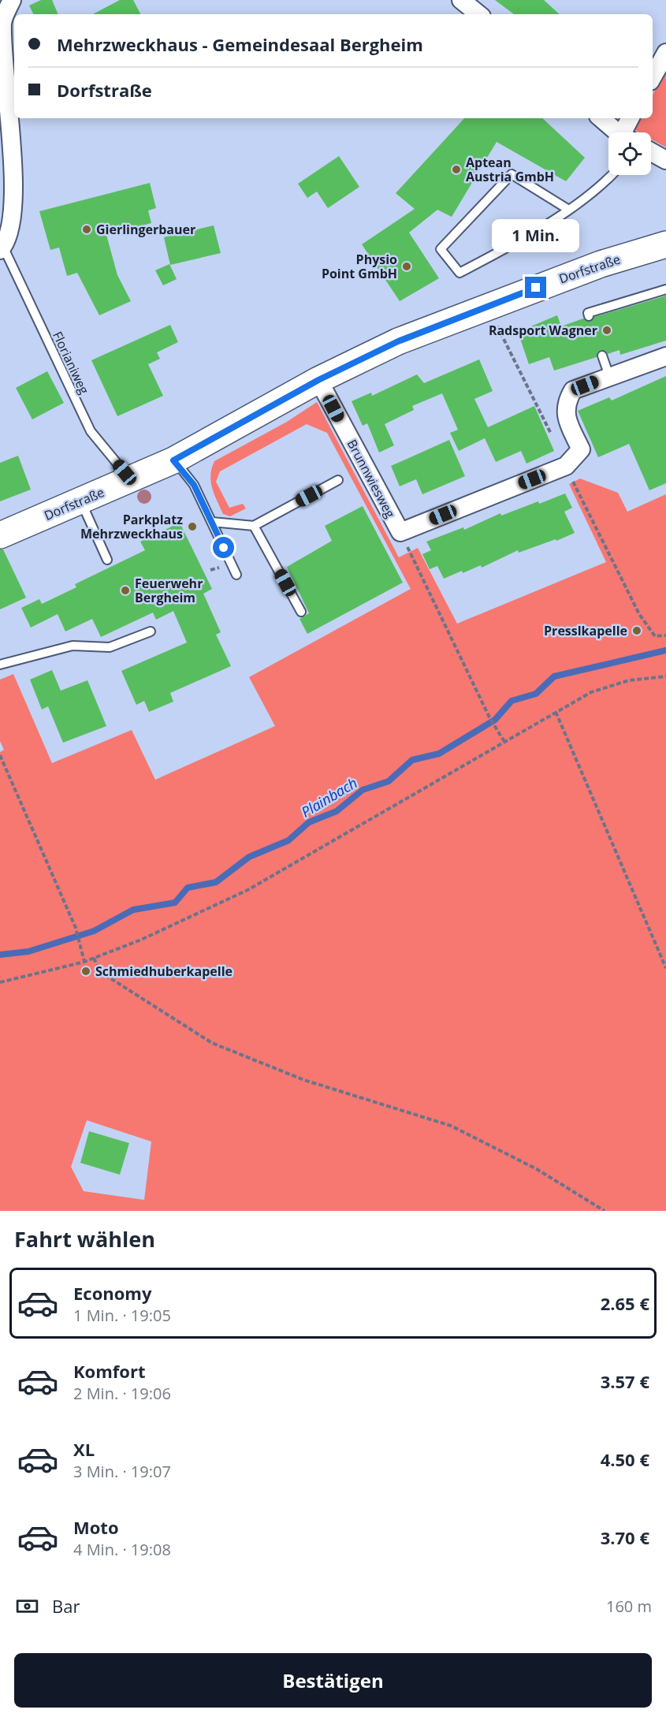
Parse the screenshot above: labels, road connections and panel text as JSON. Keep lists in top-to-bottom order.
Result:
{
  "streets": {
    "main road": ["Dorfstraße"],
    "street": ["Brunnwiesweg"],
    "lane": ["Florianiweg"]
  },
  "crossings": [
    ["Dorfstraße", "Florianiweg"],
    ["Dorfstraße", "Brunnwiesweg"]
  ],
  "water": ["Plainbach"],
  "places": [
    "Aptean Austria GmbH",
    "Gierlingerbauer",
    "Physio Point GmbH",
    "Radsport Wagner",
    "Parkplatz Mehrzweckhaus",
    "Feuerwehr Bergheim",
    "Presslkapelle",
    "Schmiedhuberkapelle"
  ],
  "page": {
    "banner": ["Mehrzweckhaus - Gemeindesaal Bergheim", "Dorfstraße"],
    "bubble": "1 Min.",
    "heading": "Fahrt wählen",
    "list": [
      {
        "name": "Economy",
        "note": "1 Min. · 19:05",
        "value": "2.65 €"
      },
      {
        "name": "Komfort",
        "note": "2 Min. · 19:06",
        "value": "3.57 €"
      },
      {
        "name": "XL",
        "note": "3 Min. · 19:07",
        "value": "4.50 €"
      },
      {
        "name": "Moto",
        "note": "4 Min. · 19:08",
        "value": "3.70 €"
      }
    ],
    "pay": ["Bar", "160 m"],
    "buttons": "Bestätigen"
  }
}
